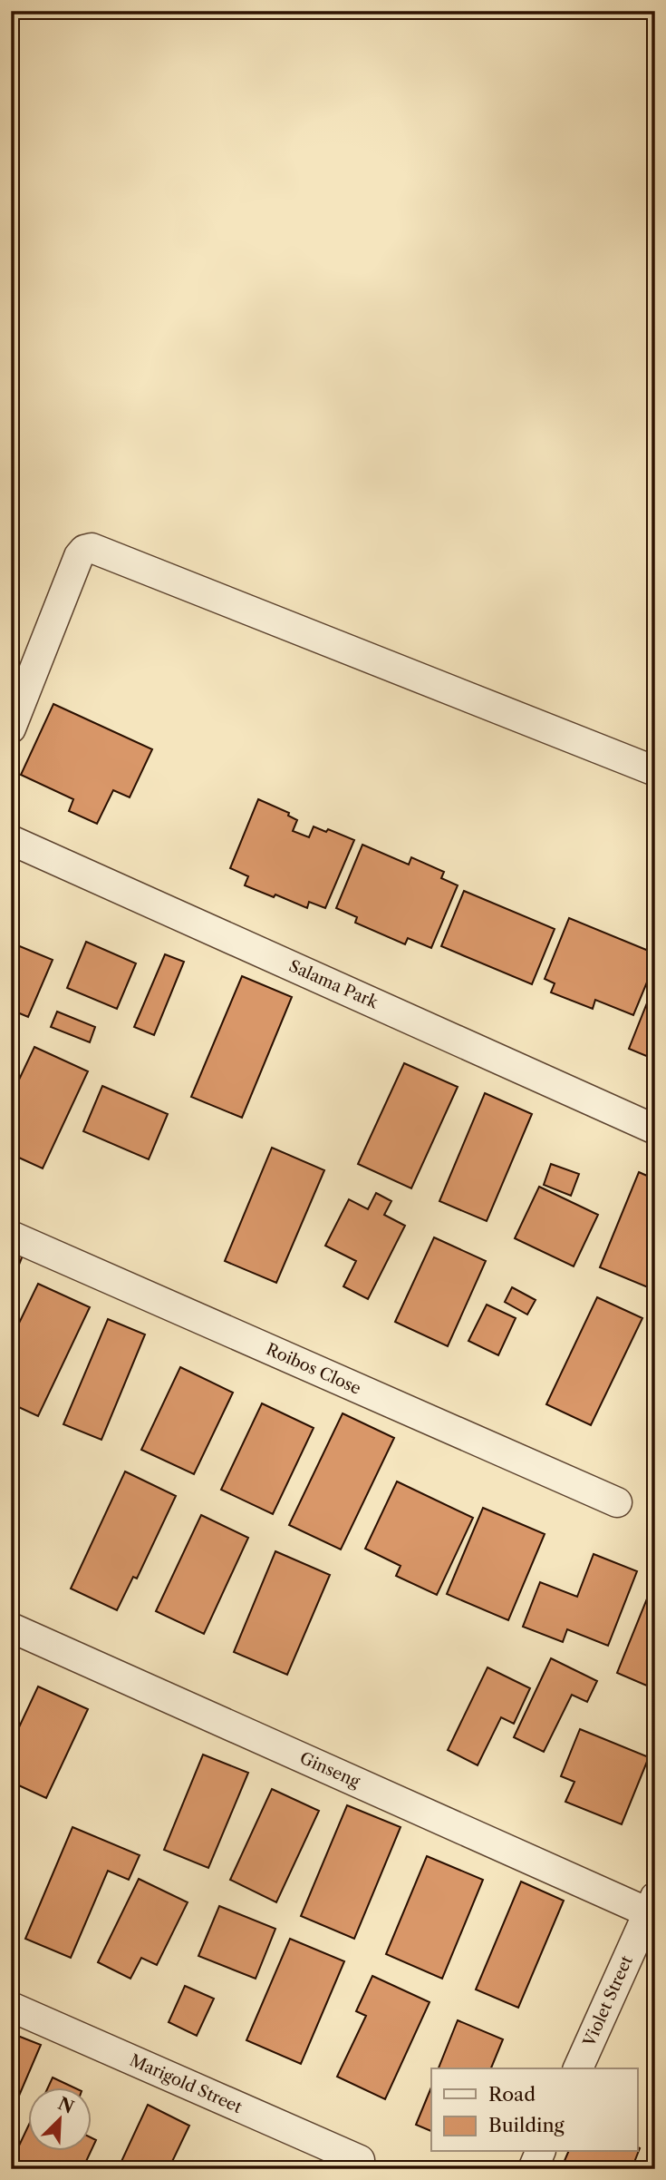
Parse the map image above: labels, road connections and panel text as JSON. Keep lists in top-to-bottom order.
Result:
{
  "streets": {
    "street": [
      "Salama Park",
      "Roibos Close",
      "Ginseng",
      "Violet Street",
      "Marigold Street"
    ]
  },
  "crossings": [
    ["Ginseng", "Violet Street"]
  ],
  "legend": ["Road", "Building"],
  "north": "top right"
}
